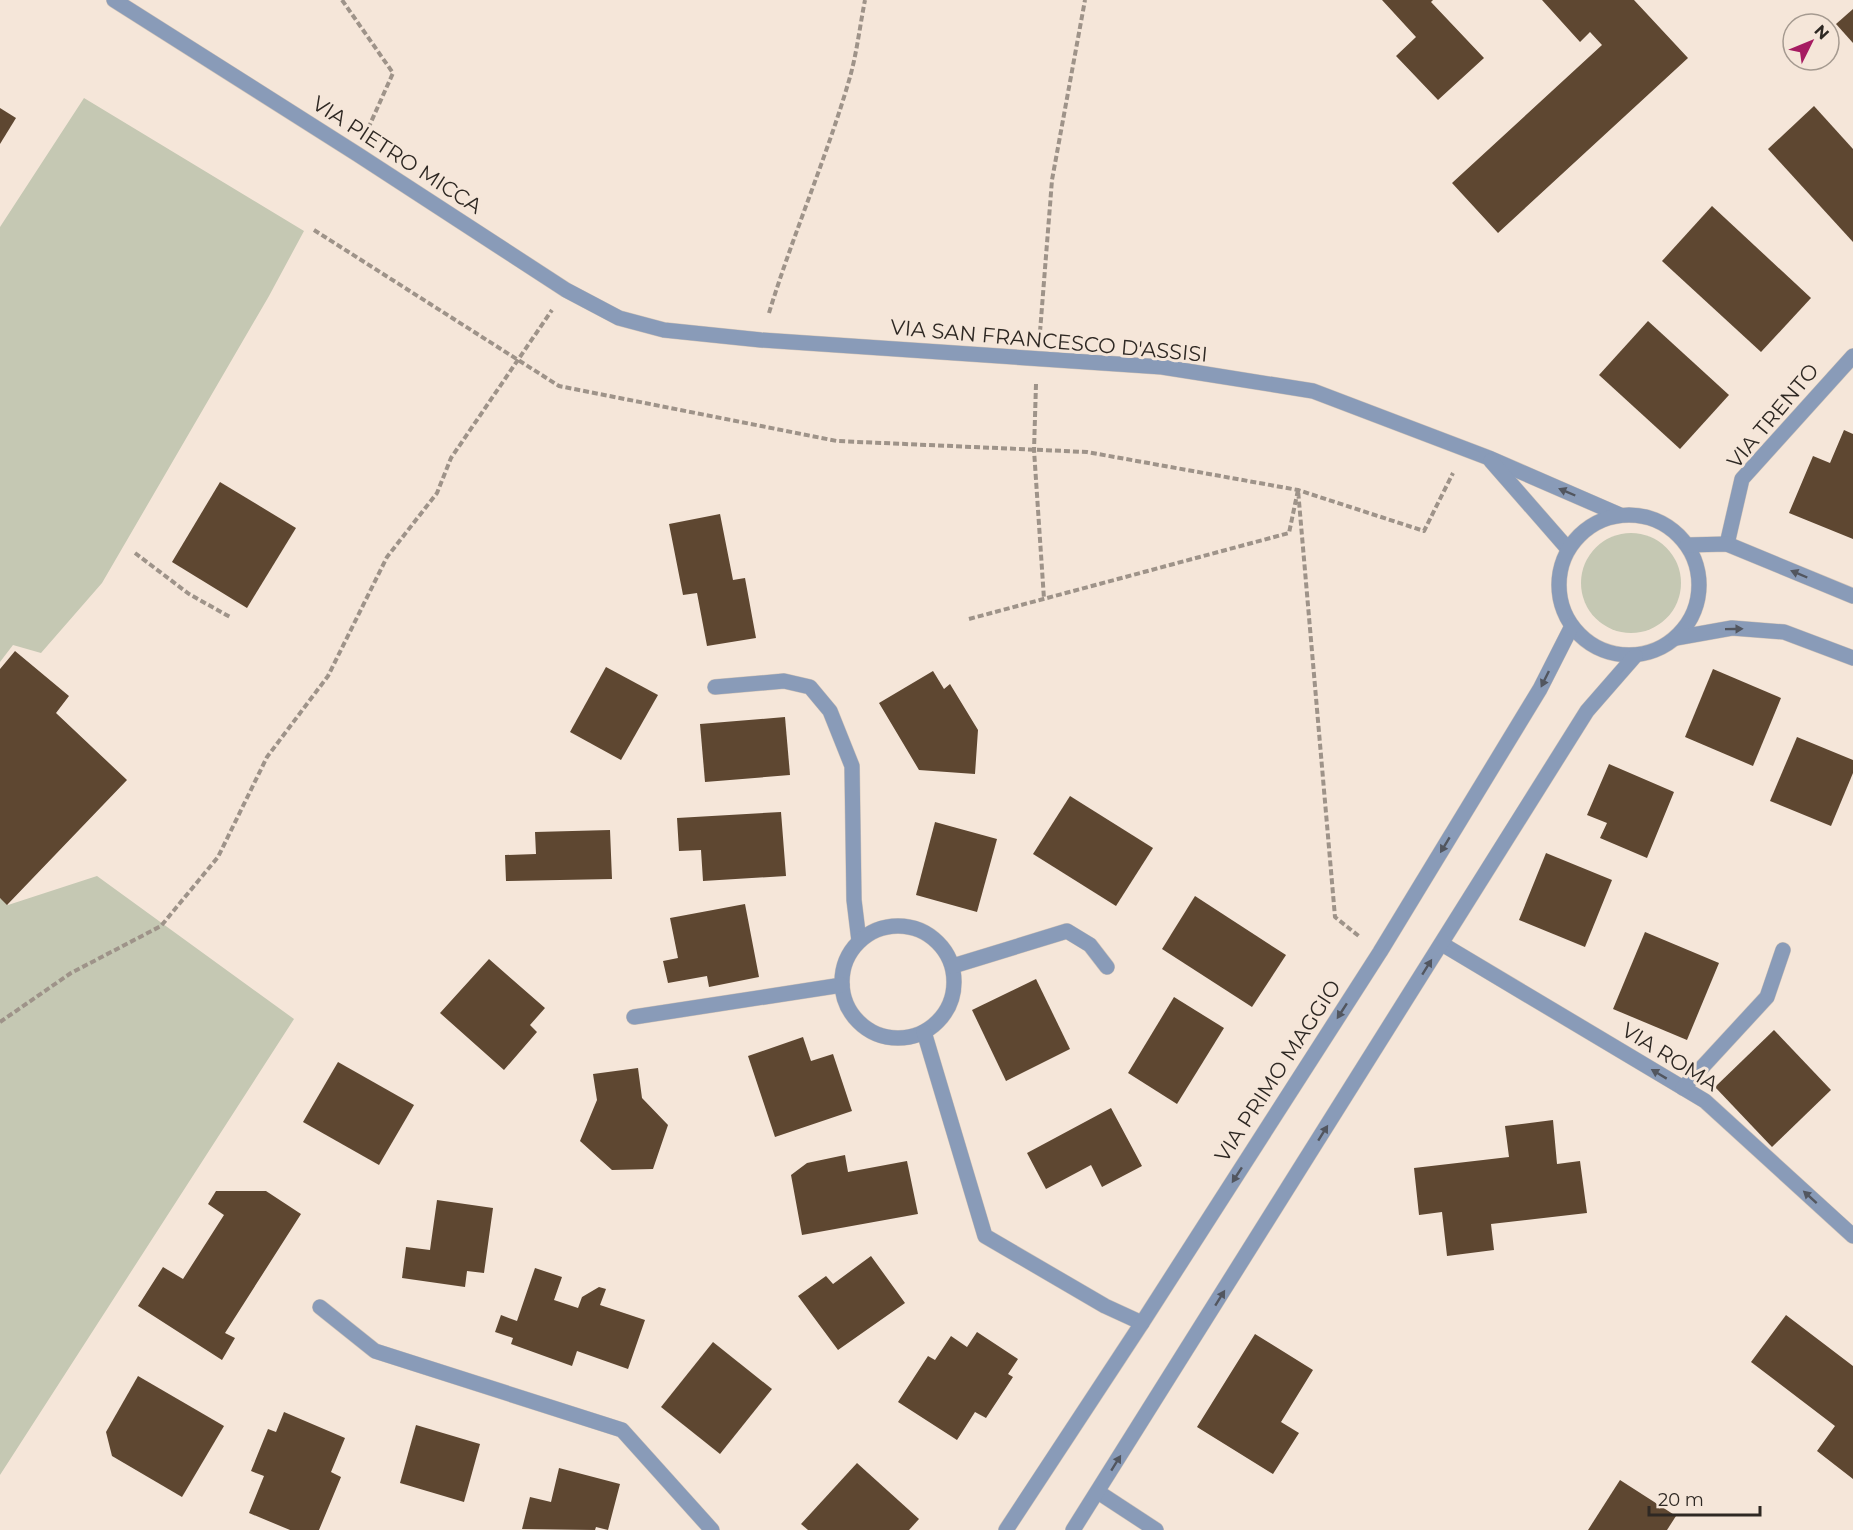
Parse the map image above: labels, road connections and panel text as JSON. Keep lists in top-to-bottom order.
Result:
{
  "streets": {
    "street": [
      "VIA PIETRO MICCA",
      "VIA SAN FRANCESCO D'ASSISI",
      "VIA TRENTO",
      "VIA ROMA",
      "VIA PRIMO MAGGIO"
    ]
  },
  "crossings": [
    ["VIA PIETRO MICCA", "VIA SAN FRANCESCO D'ASSISI"],
    ["VIA SAN FRANCESCO D'ASSISI", "VIA PRIMO MAGGIO"]
  ],
  "one_way": ["VIA ROMA"],
  "scale_bar": "20 m",
  "north": "top right"
}
